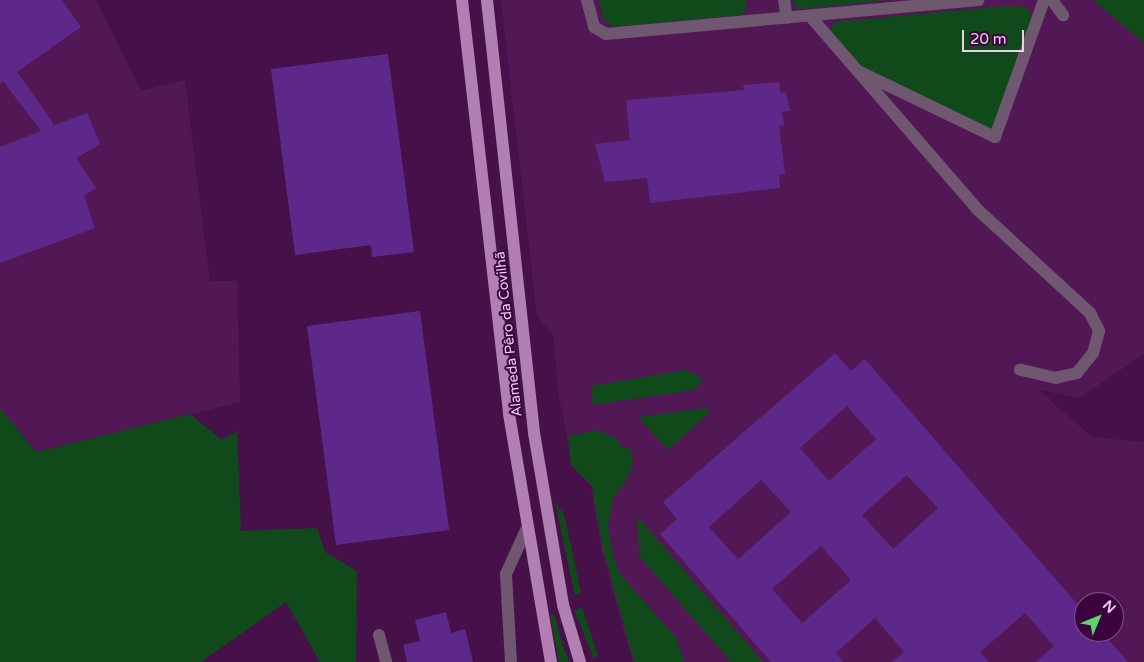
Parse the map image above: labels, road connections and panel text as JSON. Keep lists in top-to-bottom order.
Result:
{
  "streets": {
    "main road": ["Alameda Pêro da Covilhã"]
  },
  "scale_bar": "20 m",
  "north": "top right"
}
